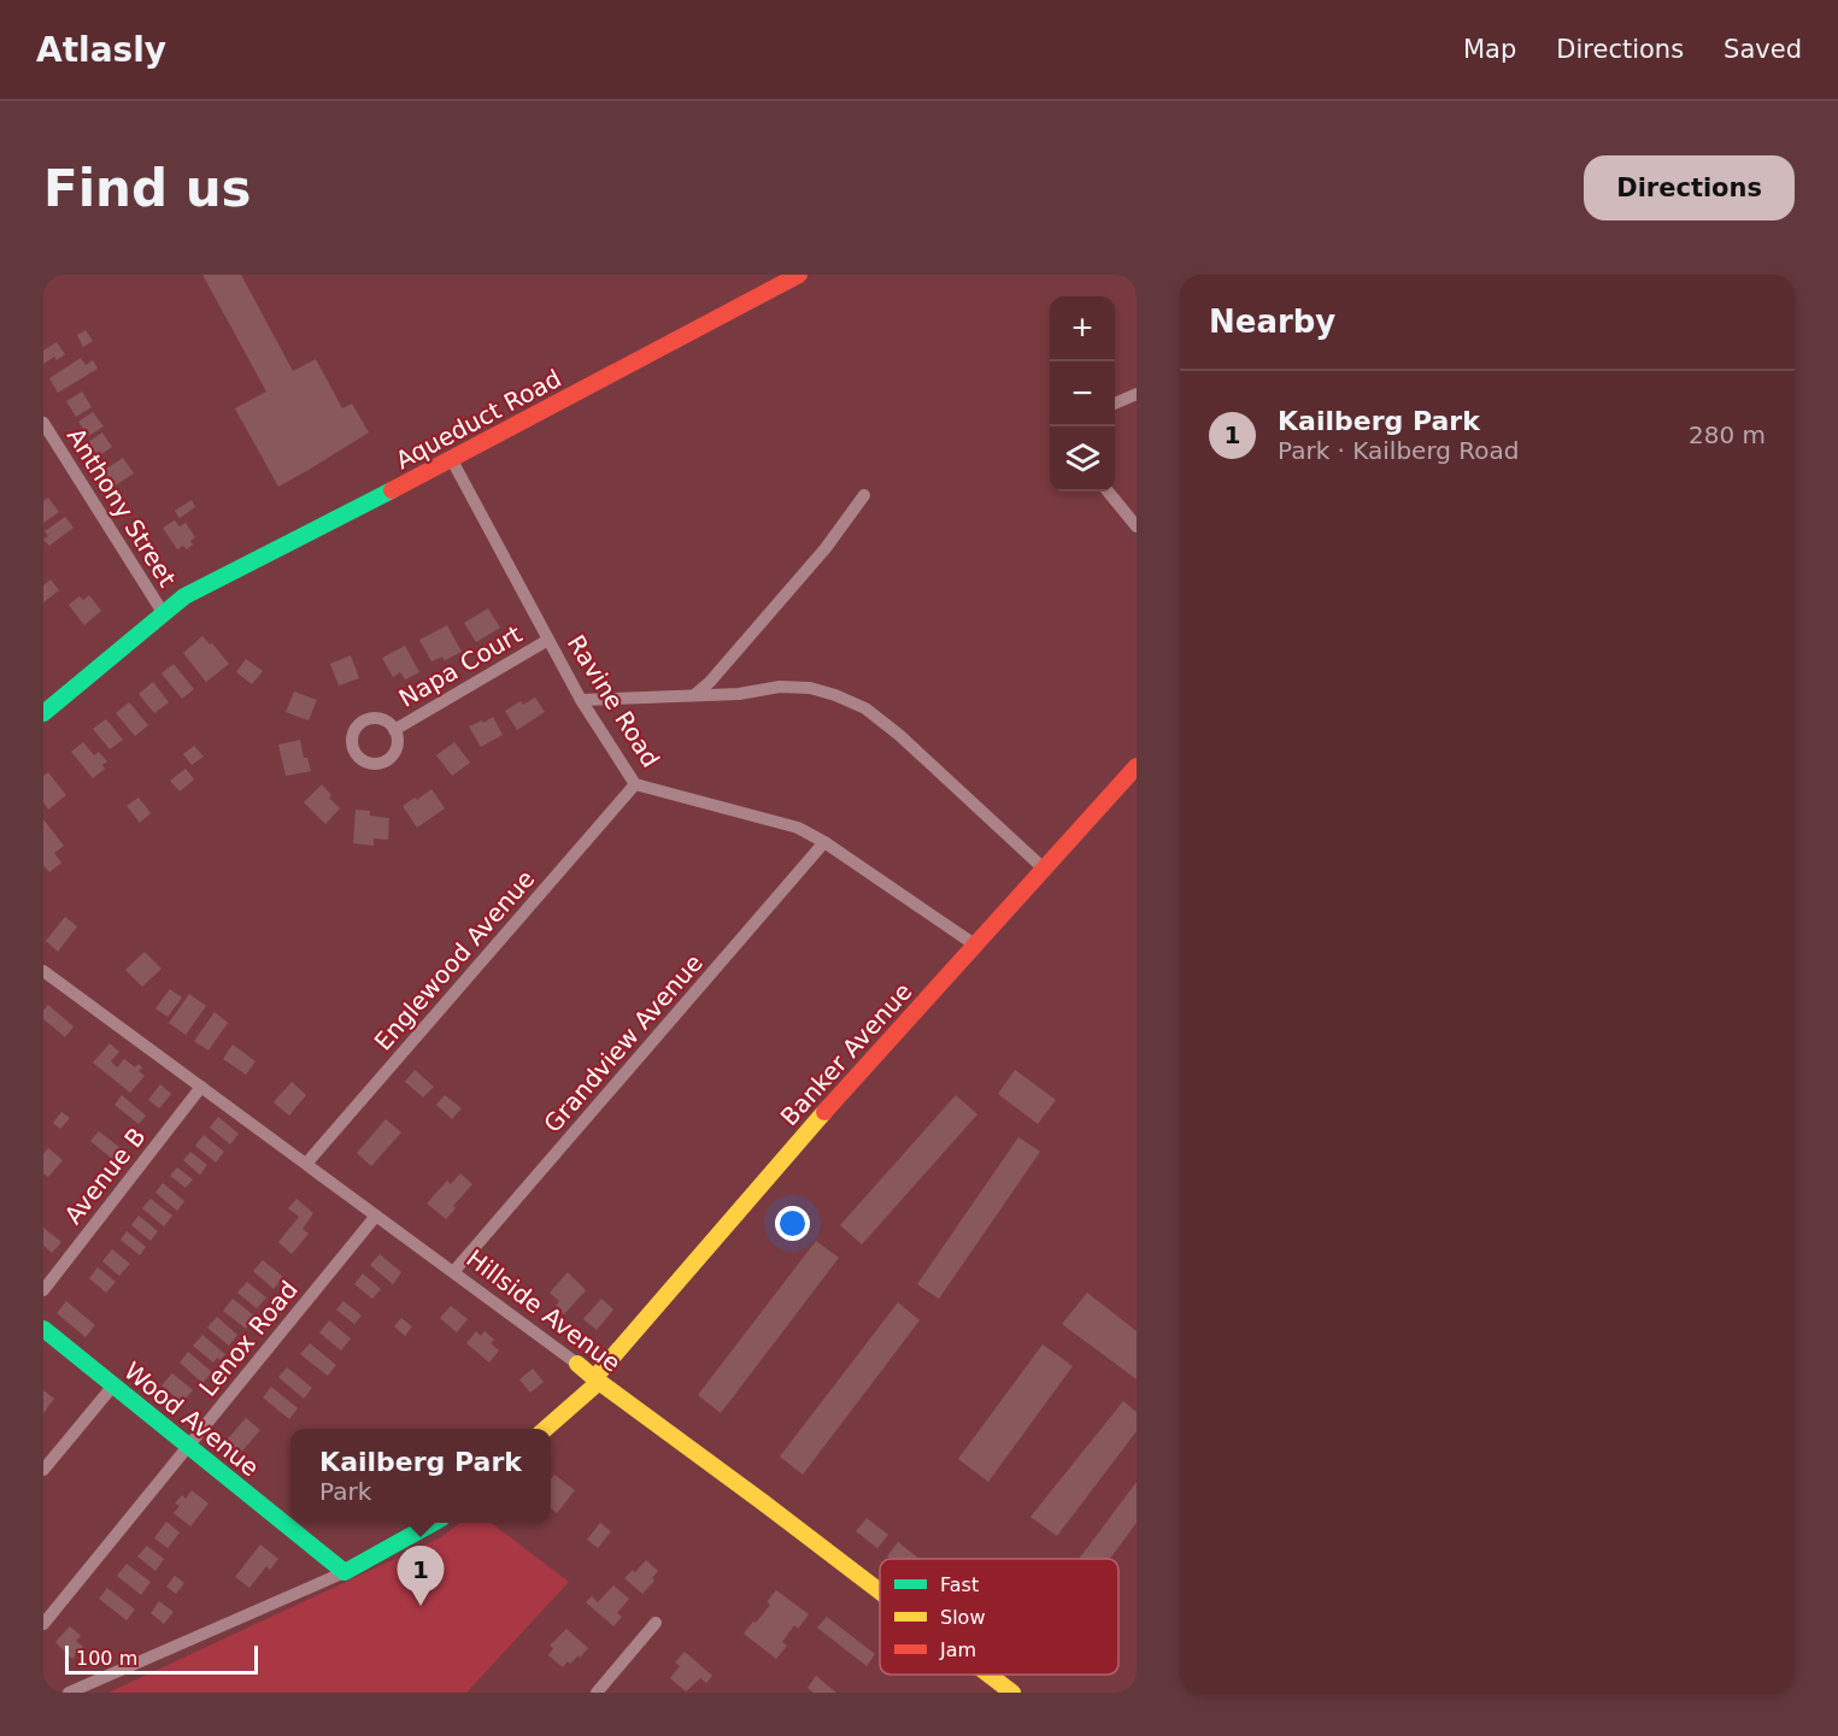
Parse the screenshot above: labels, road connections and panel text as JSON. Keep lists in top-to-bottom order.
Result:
{
  "streets": {
    "street": [
      "Aqueduct Road",
      "Anthony Street",
      "Napa Court",
      "Ravine Road",
      "Englewood Avenue",
      "Grandview Avenue",
      "Banker Avenue",
      "Avenue B",
      "Hillside Avenue",
      "Lenox Road",
      "Wood Avenue"
    ]
  },
  "crossings": [
    ["Aqueduct Road", "Anthony Street"],
    ["Aqueduct Road", "Ravine Road"],
    ["Napa Court", "Ravine Road"],
    ["Ravine Road", "Englewood Avenue"],
    ["Ravine Road", "Grandview Avenue"],
    ["Ravine Road", "Banker Avenue"],
    ["Englewood Avenue", "Hillside Avenue"],
    ["Grandview Avenue", "Hillside Avenue"],
    ["Banker Avenue", "Hillside Avenue"],
    ["Avenue B", "Hillside Avenue"],
    ["Hillside Avenue", "Lenox Road"],
    ["Lenox Road", "Wood Avenue"]
  ],
  "legend": ["Fast", "Slow", "Jam"],
  "scale_bar": "100 m",
  "page": {
    "header": "Atlasly",
    "nav": ["Map", "Directions", "Saved"],
    "buttons": "Directions",
    "title": "Find us",
    "heading": "Nearby",
    "map_buttons": ["+", "−"],
    "list": [
      {
        "mark": "1",
        "name": "Kailberg Park",
        "note": "Park · Kailberg Road",
        "value": "280 m"
      }
    ],
    "popup": ["Kailberg Park", "Park"],
    "pins": "1",
    "scale": "100 m"
  }
}
